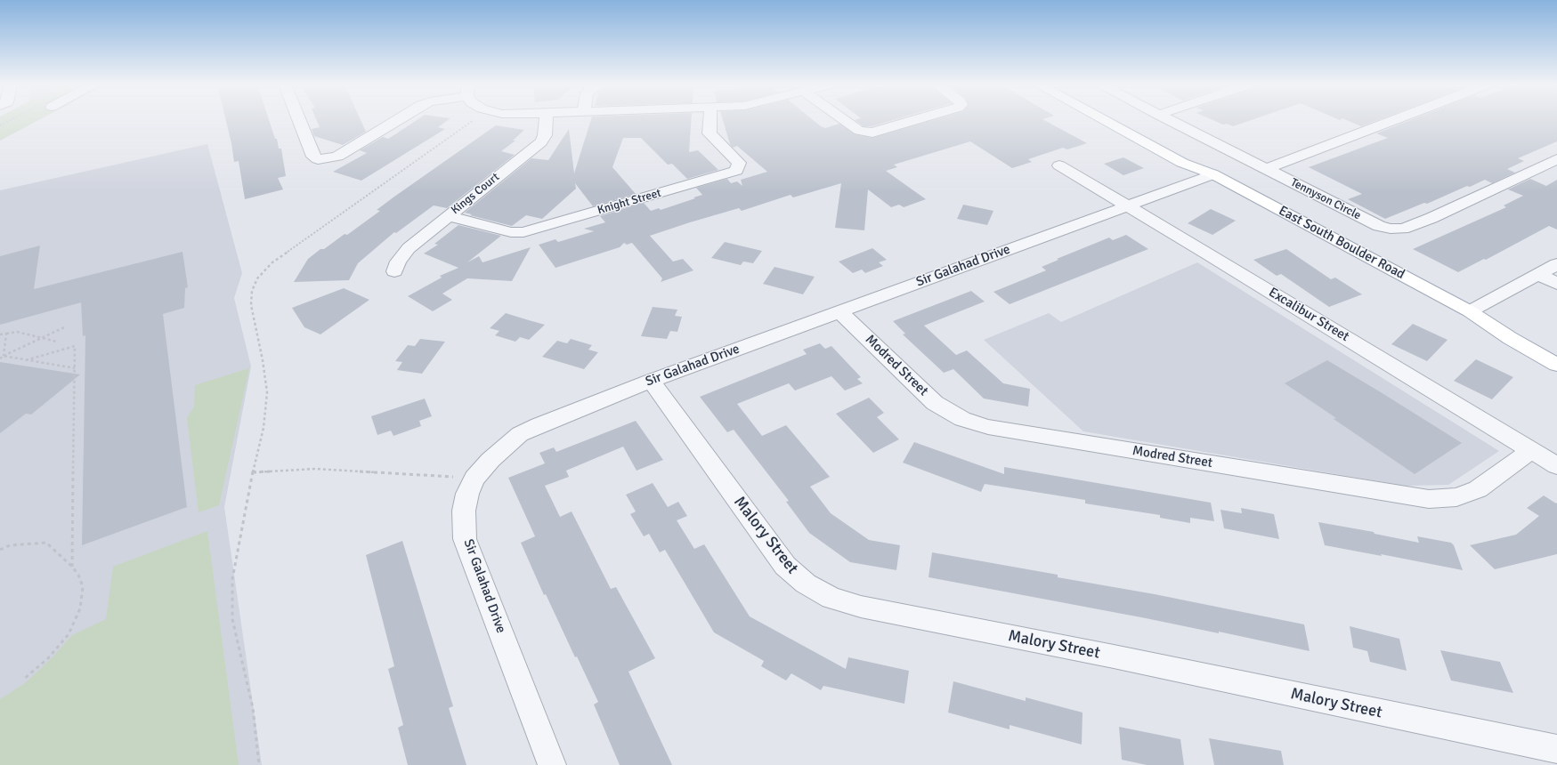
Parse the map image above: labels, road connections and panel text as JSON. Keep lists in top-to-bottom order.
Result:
{
  "streets": {
    "main road": ["East South Boulder Road"],
    "street": [
      "Kings Court",
      "Tennyson Circle",
      "Knight Street",
      "Sir Galahad Drive",
      "Excalibur Street",
      "Modred Street",
      "Malory Street"
    ]
  },
  "crossings": [
    ["Kings Court", "Knight Street"],
    ["East South Boulder Road", "Sir Galahad Drive"],
    ["Sir Galahad Drive", "Excalibur Street"],
    ["Sir Galahad Drive", "Modred Street"],
    ["Sir Galahad Drive", "Malory Street"],
    ["Excalibur Street", "Modred Street"]
  ]
}
